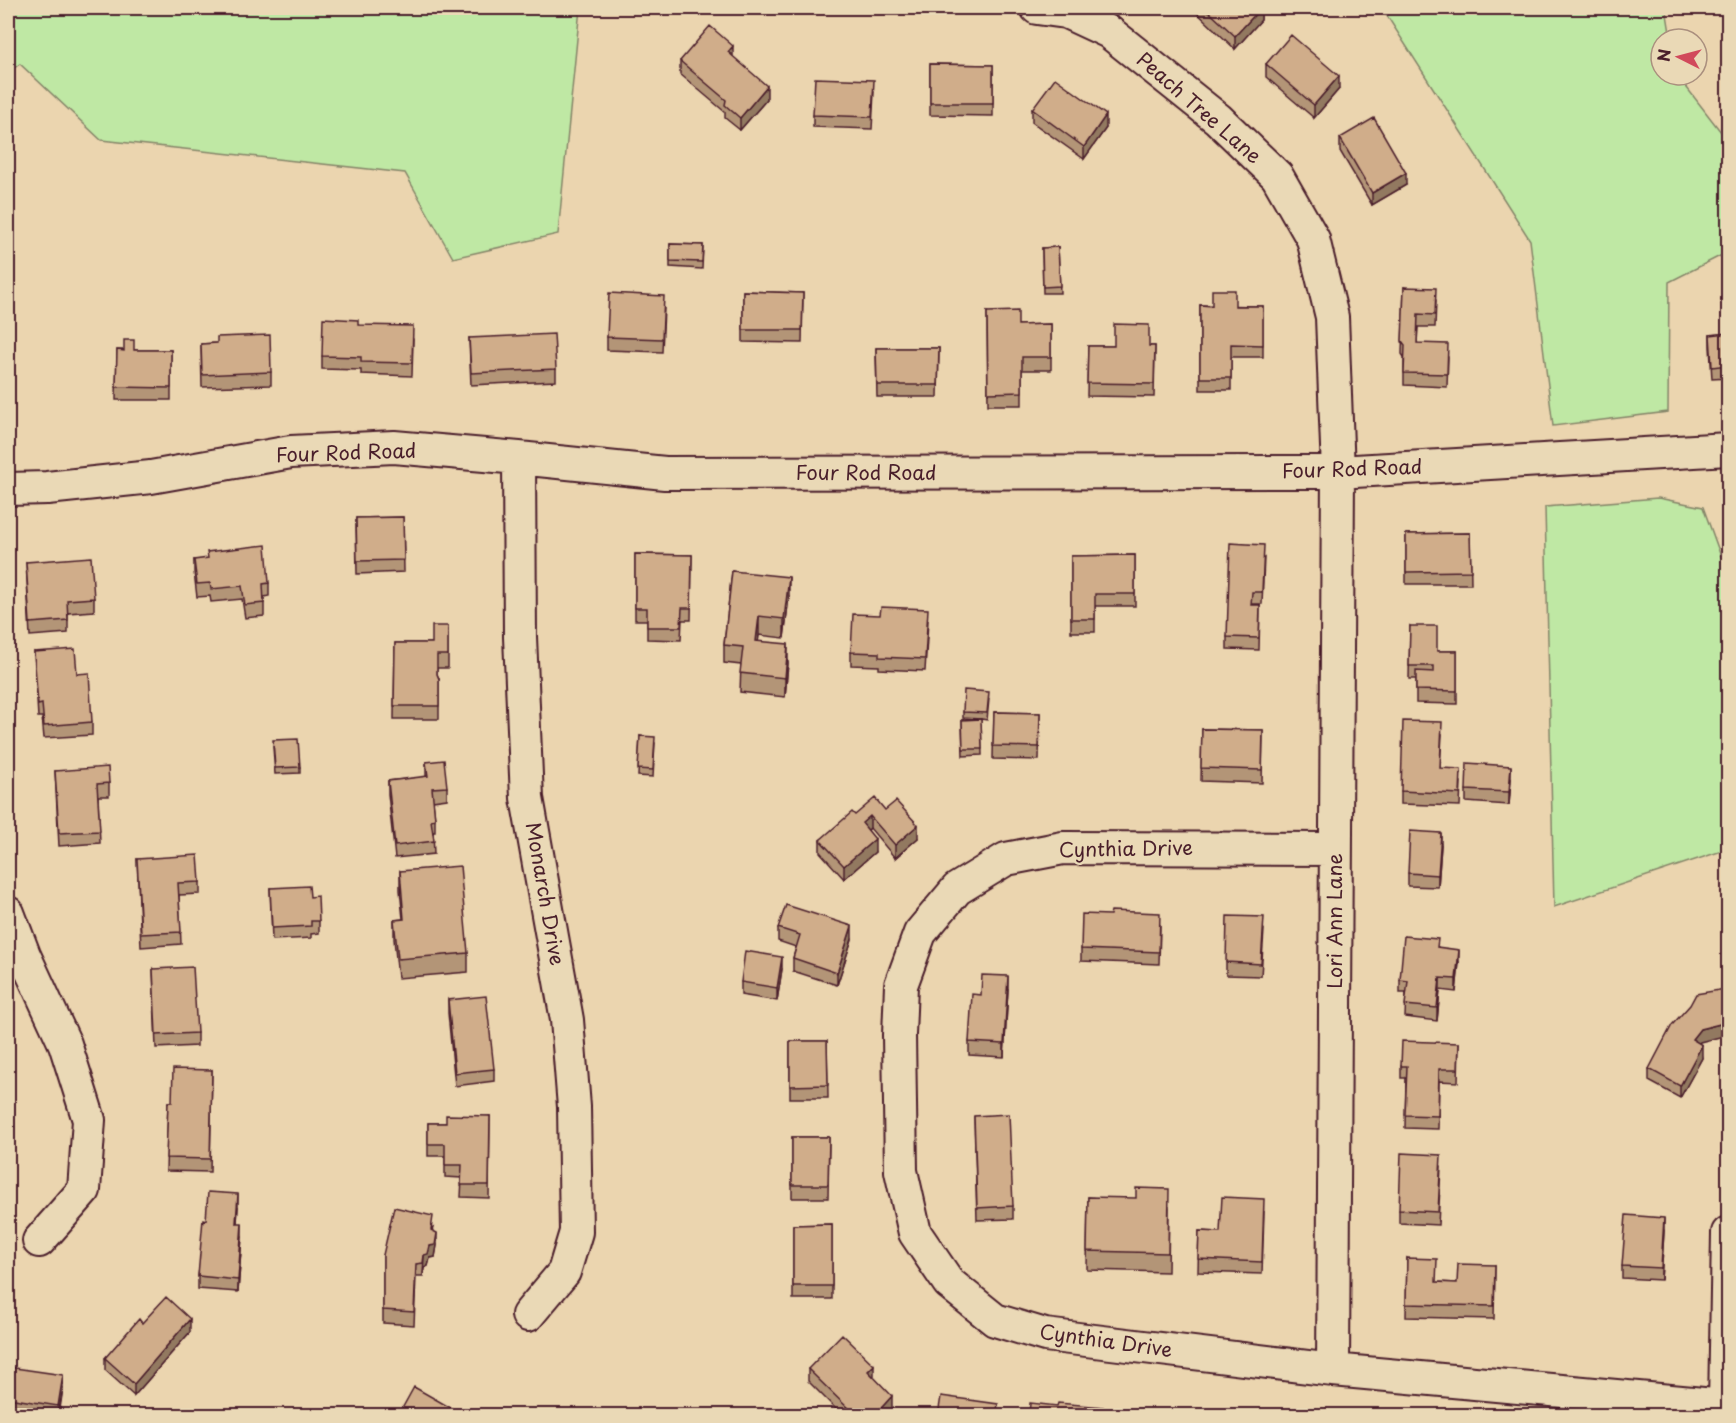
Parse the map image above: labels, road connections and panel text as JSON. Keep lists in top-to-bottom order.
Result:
{
  "streets": {
    "street": [
      "Peach Tree Lane",
      "Four Rod Road",
      "Cynthia Drive",
      "Monarch Drive",
      "Lori Ann Lane"
    ]
  },
  "crossings": [
    ["Peach Tree Lane", "Four Rod Road"],
    ["Peach Tree Lane", "Lori Ann Lane"],
    ["Four Rod Road", "Monarch Drive"],
    ["Four Rod Road", "Lori Ann Lane"],
    ["Cynthia Drive", "Lori Ann Lane"]
  ],
  "north": "left"
}
